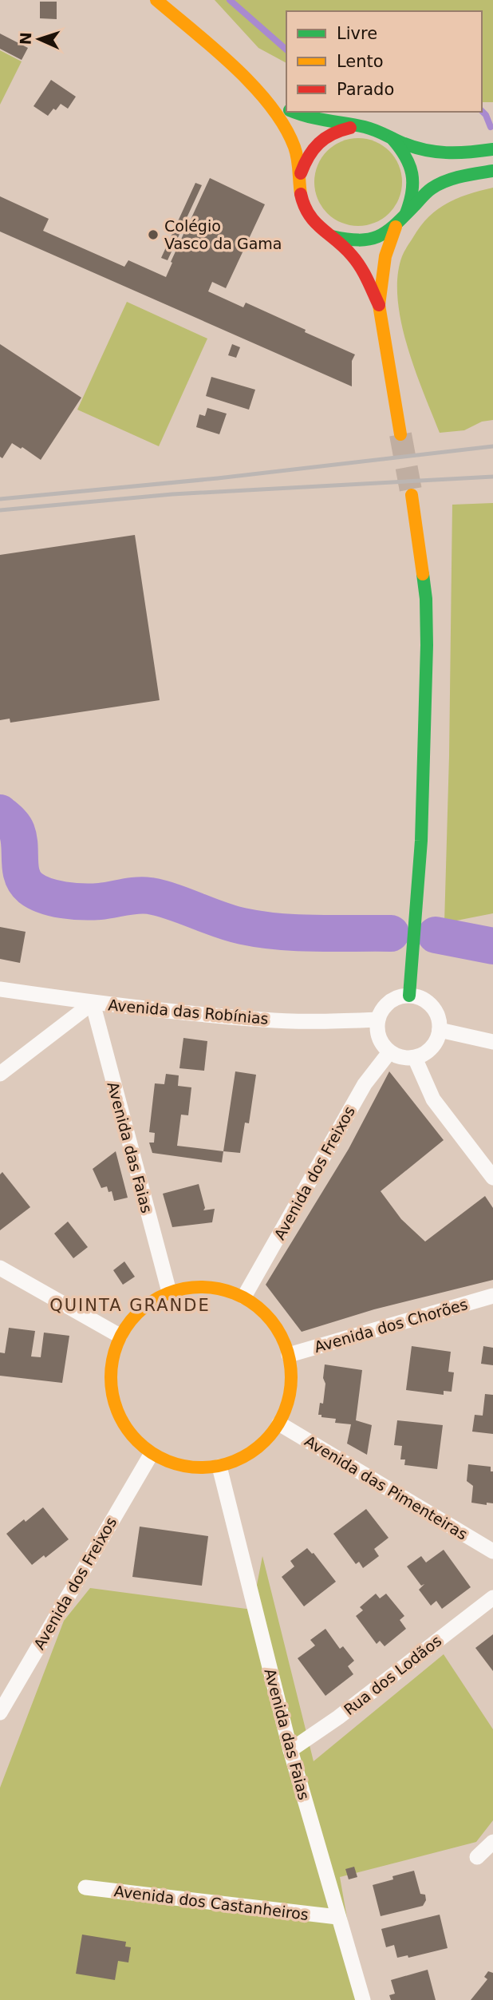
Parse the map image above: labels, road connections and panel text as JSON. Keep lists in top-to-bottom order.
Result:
{
  "streets": {
    "street": [
      "Avenida das Robínias",
      "Avenida das Faias",
      "Avenida dos Freixos",
      "Avenida dos Chorões",
      "Avenida das Pimenteiras",
      "Rua dos Lodãos",
      "Avenida dos Castanheiros"
    ]
  },
  "crossings": [
    ["Avenida das Robínias", "Avenida das Faias"],
    ["Avenida das Robínias", "Avenida dos Freixos"],
    ["Avenida das Faias", "Avenida dos Freixos"],
    ["Avenida das Faias", "Avenida dos Chorões"],
    ["Avenida das Faias", "Avenida das Pimenteiras"],
    ["Avenida das Faias", "Rua dos Lodãos"],
    ["Avenida das Faias", "Avenida dos Castanheiros"],
    ["Avenida dos Freixos", "Avenida dos Chorões"],
    ["Avenida dos Freixos", "Avenida das Pimenteiras"],
    ["Avenida dos Chorões", "Avenida das Pimenteiras"]
  ],
  "districts": ["QUINTA GRANDE"],
  "places": ["Colégio Vasco da Gama"],
  "legend": ["Livre", "Lento", "Parado"],
  "north": "left"
}
